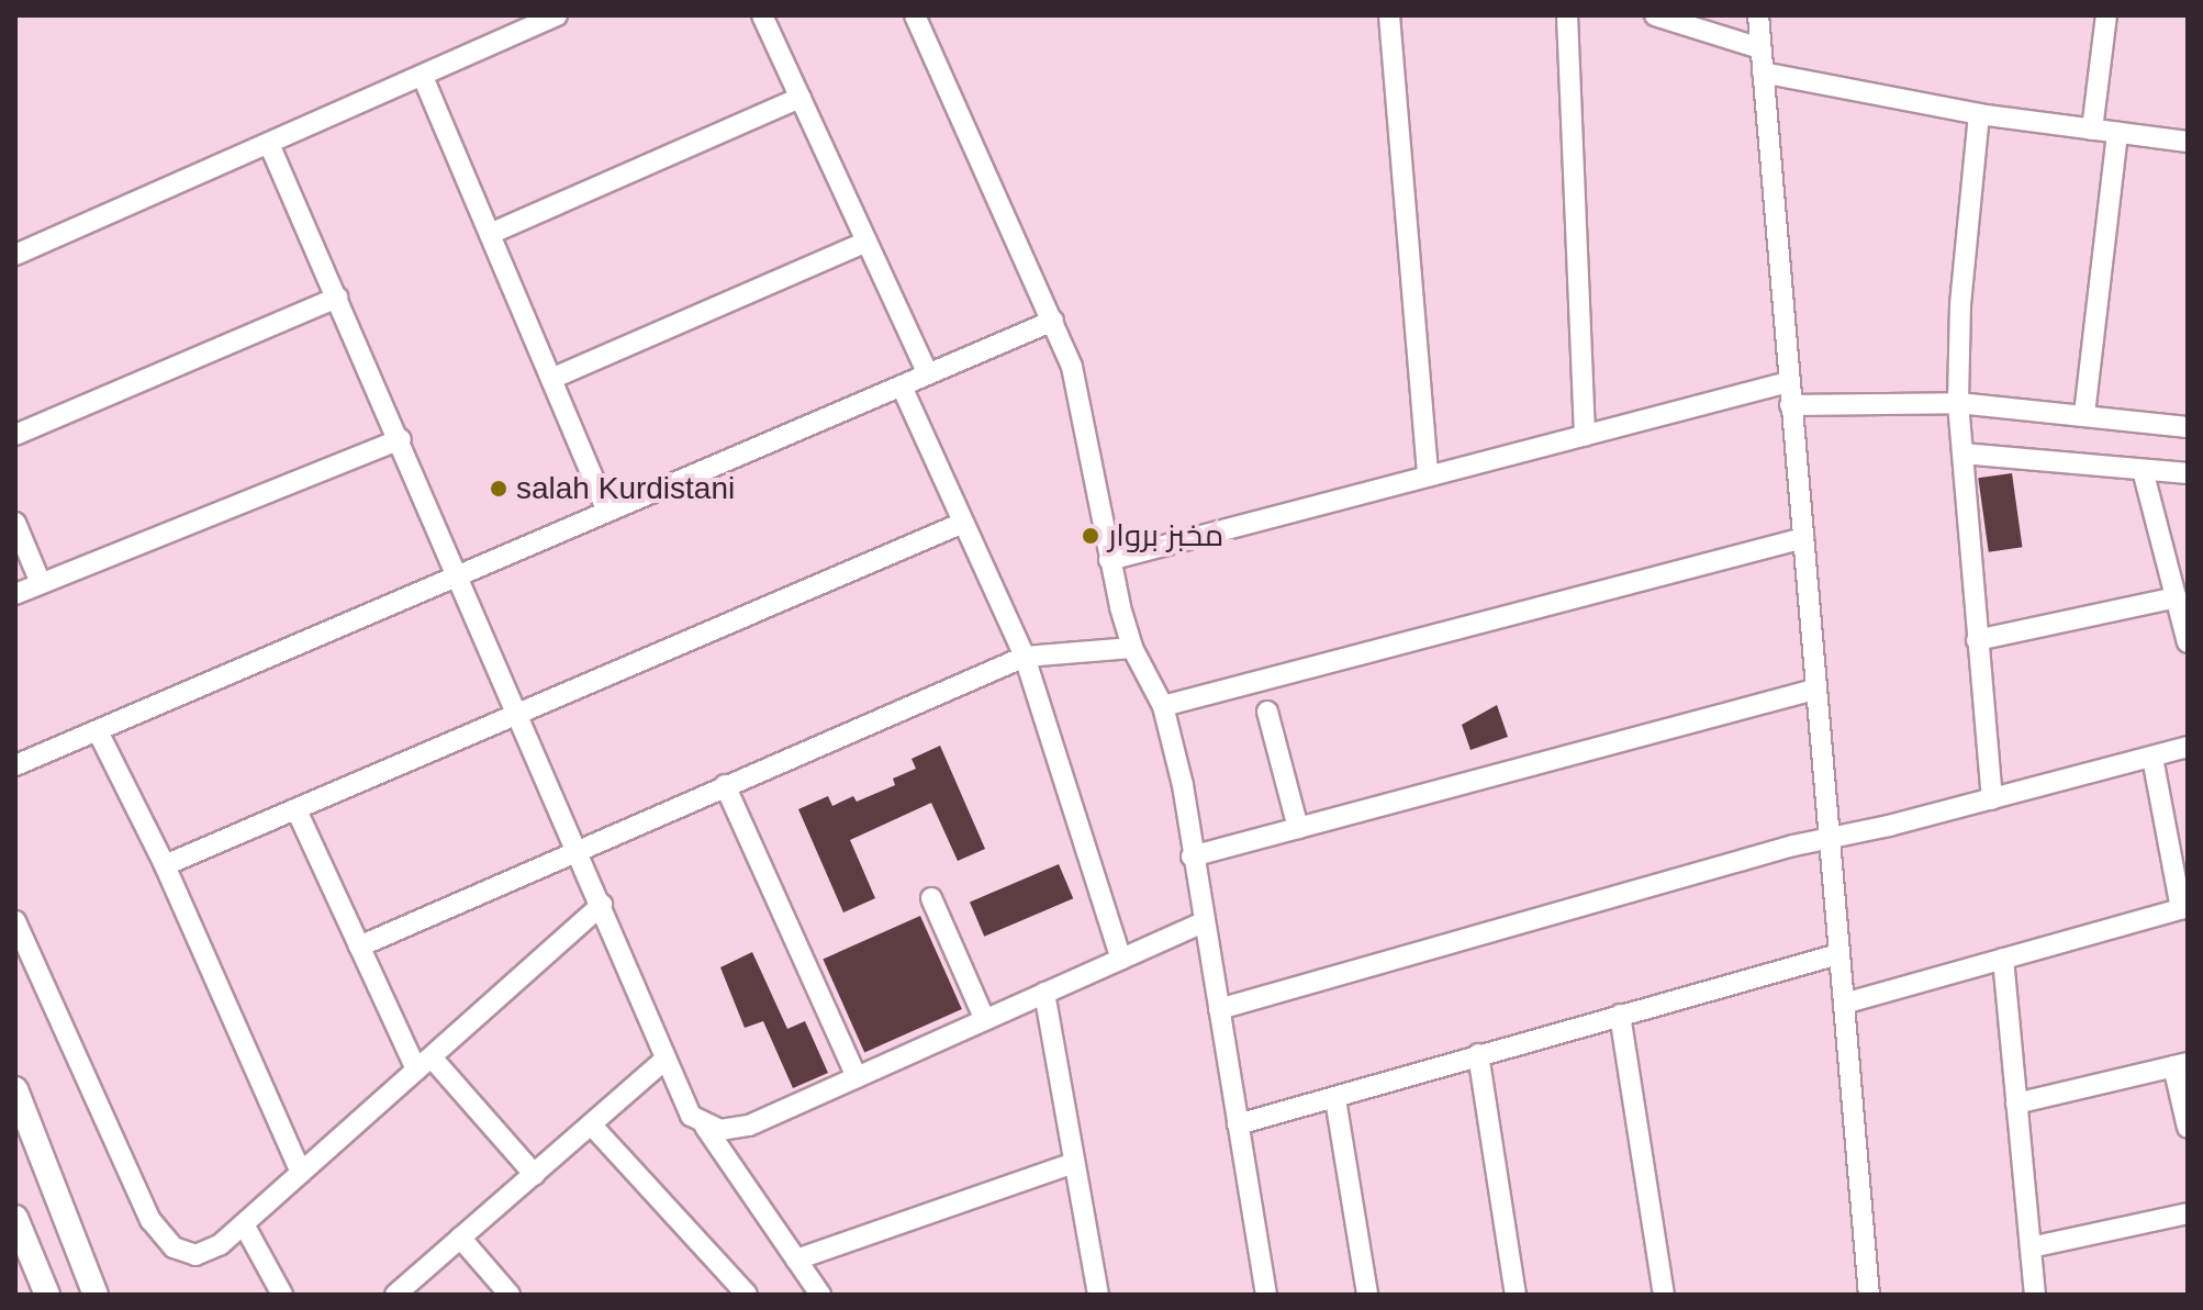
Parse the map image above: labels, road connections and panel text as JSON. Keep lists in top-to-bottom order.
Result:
{
  "places": ["salah Kurdistani", "مخبز بروار"]
}
